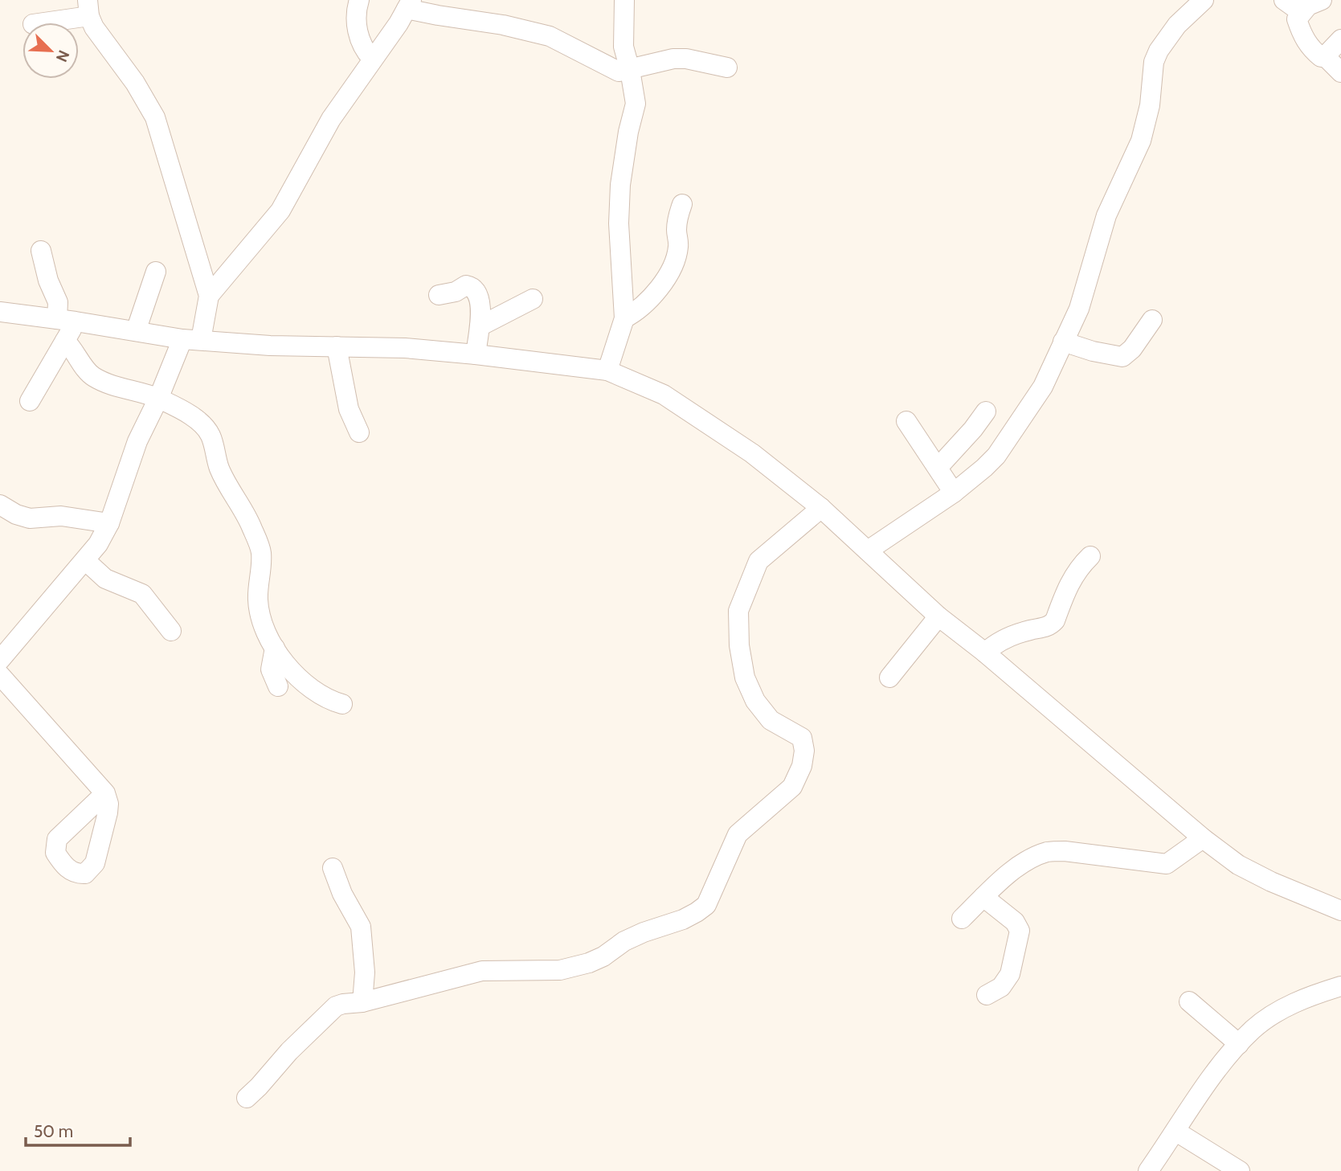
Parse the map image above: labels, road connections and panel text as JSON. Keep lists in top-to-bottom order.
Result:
{
  "scale_bar": "50 m",
  "north": "bottom right"
}
